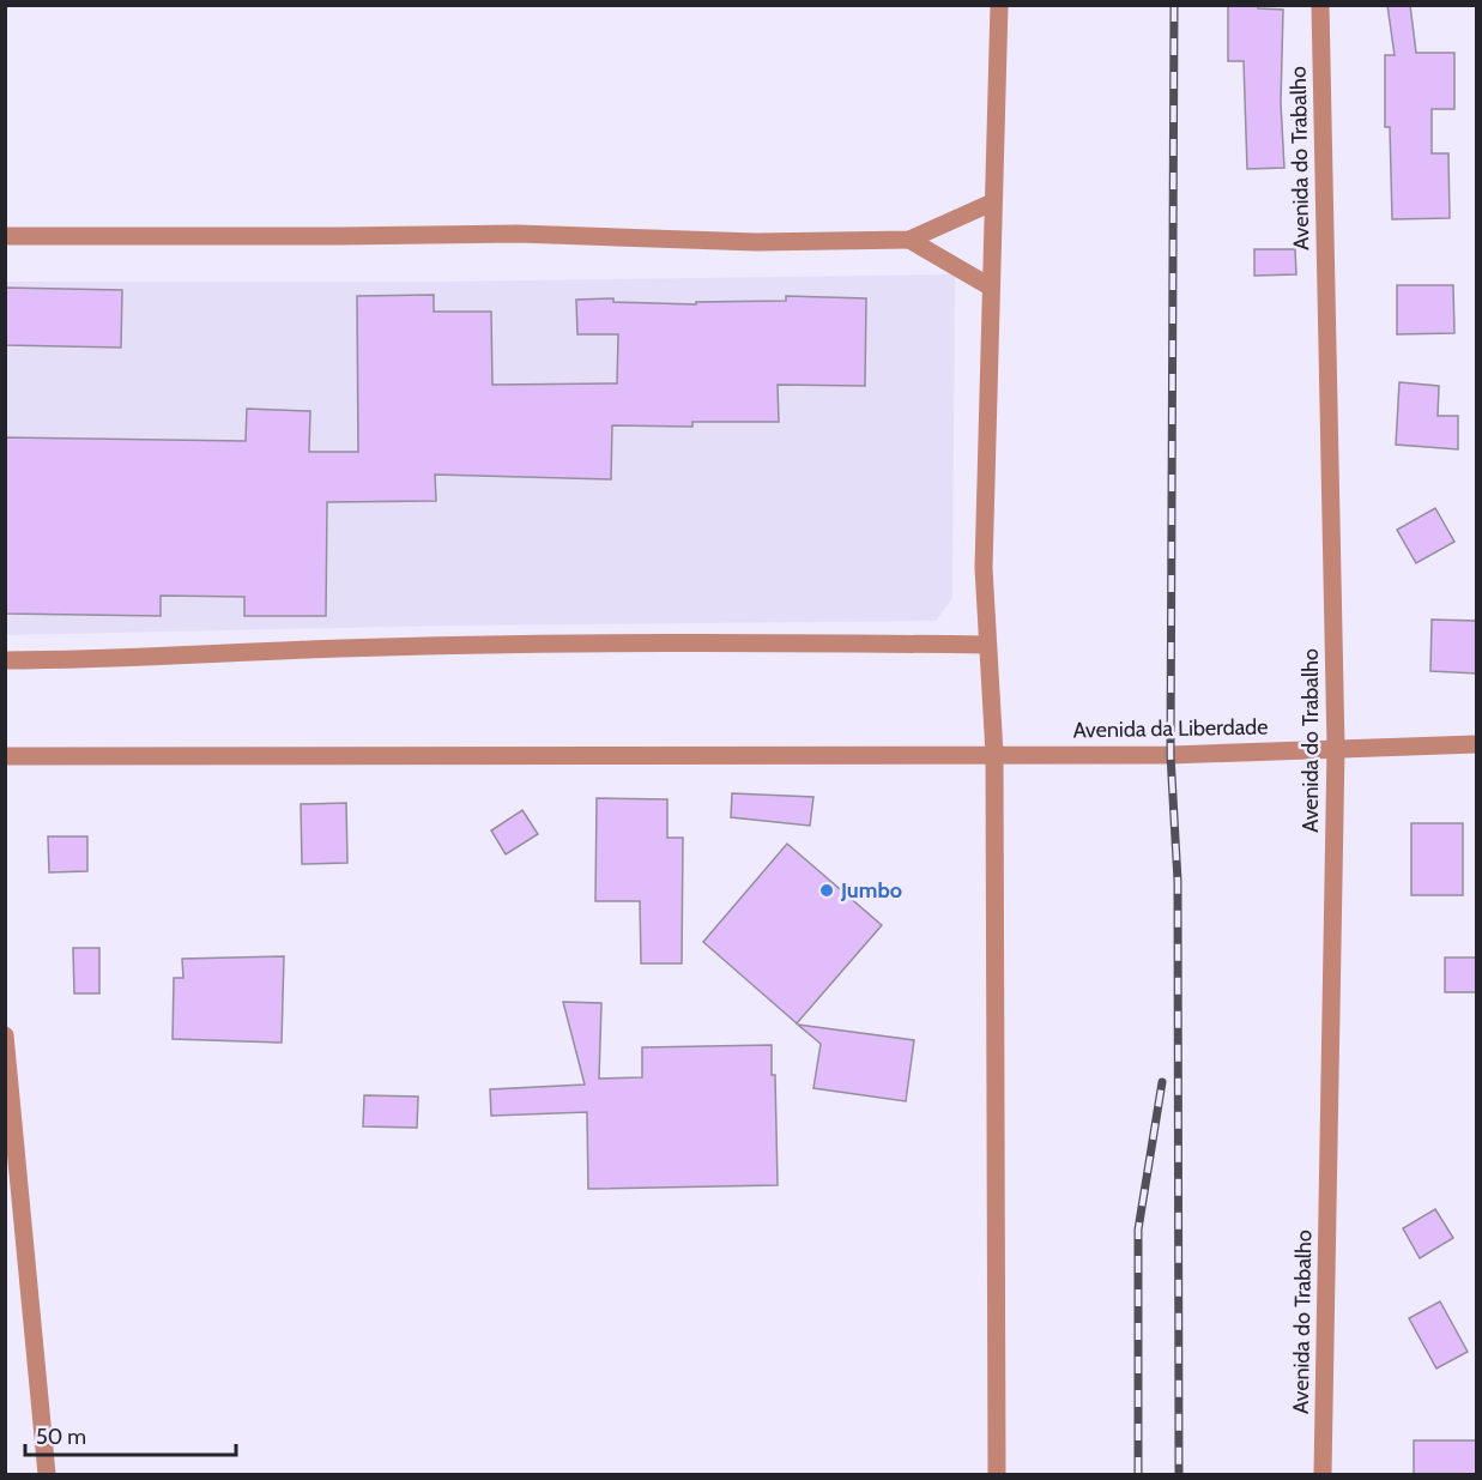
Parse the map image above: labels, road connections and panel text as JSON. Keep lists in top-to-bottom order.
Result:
{
  "streets": {
    "street": ["Avenida do Trabalho", "Avenida da Liberdade"]
  },
  "crossings": [
    ["Avenida do Trabalho", "Avenida da Liberdade"]
  ],
  "places": ["Jumbo"],
  "scale_bar": "50 m"
}
